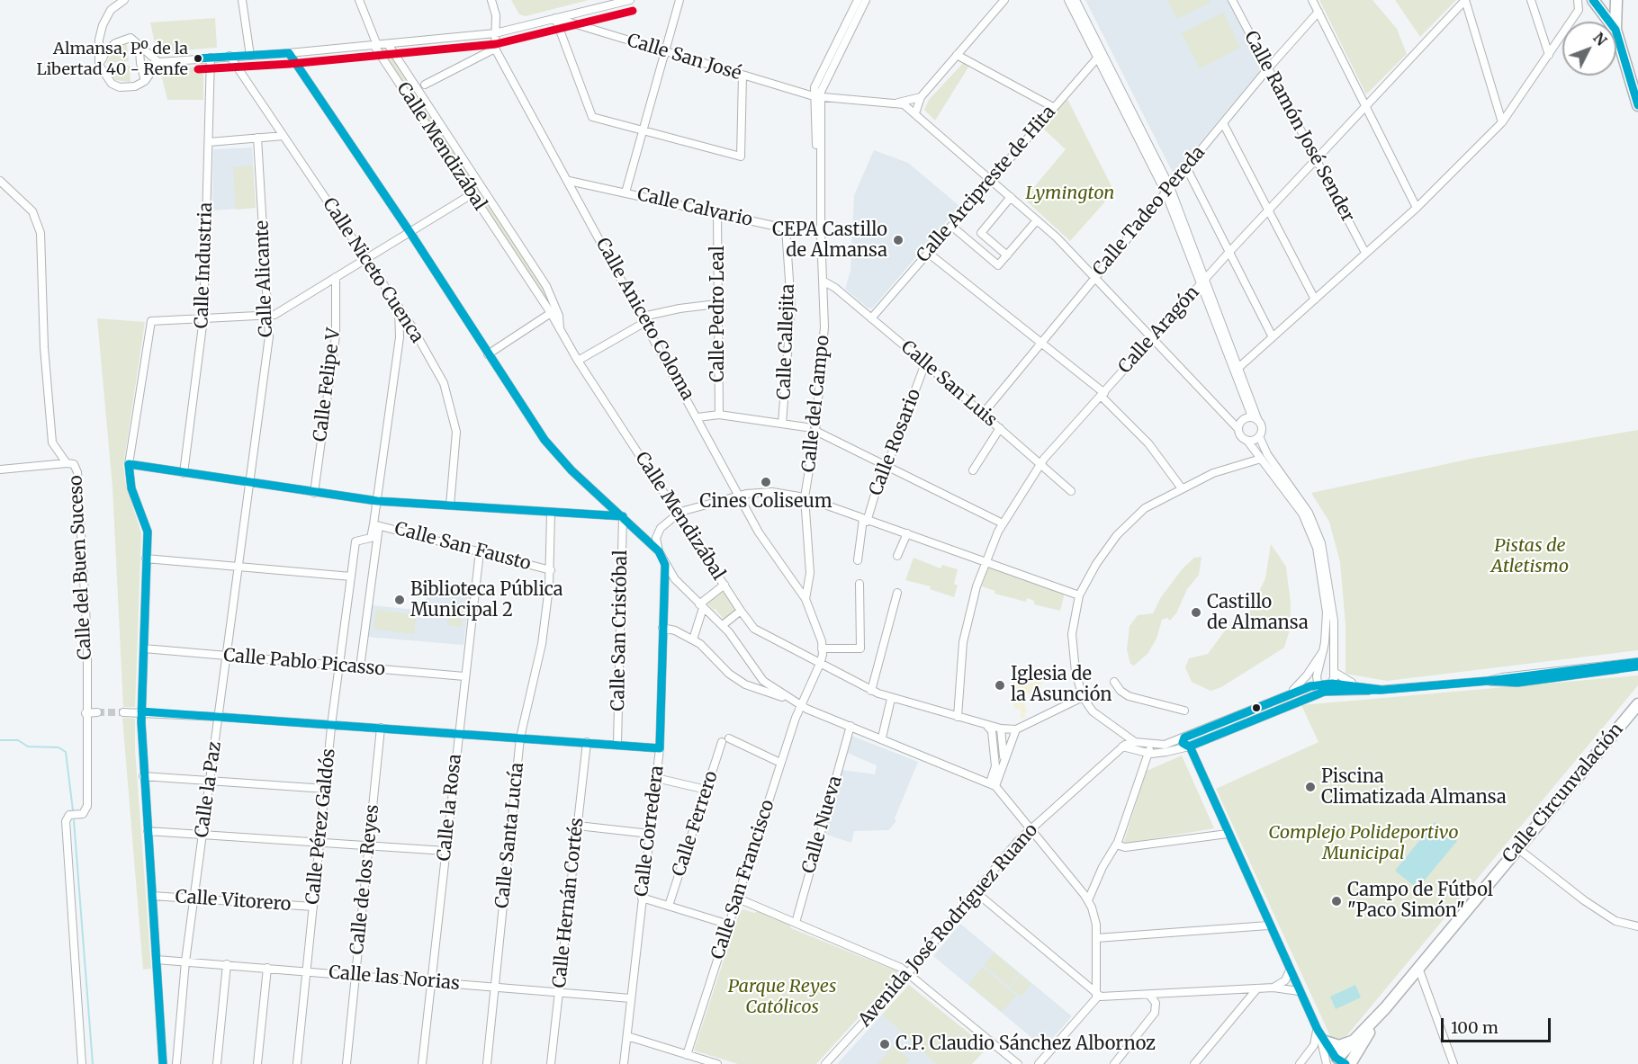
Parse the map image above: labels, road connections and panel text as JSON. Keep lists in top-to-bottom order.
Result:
{
  "streets": {
    "main road": ["Calle Circunvalación"],
    "street": [
      "Calle San José",
      "Calle Ramón José Sender",
      "Calle Mendizábal",
      "Calle Arcipreste de Hita",
      "Calle Calvario",
      "Calle Tadeo Pereda",
      "Calle Industria",
      "Calle Niceto Cuenca",
      "Calle Alicante",
      "Calle Pedro Leal",
      "Calle Aniceto Coloma",
      "Calle Aragón",
      "Calle Callejita",
      "Calle San Luis",
      "Calle Felipe V",
      "Calle del Campo",
      "Calle Rosario",
      "Calle San Fausto",
      "Calle del Buen Suceso",
      "Calle San Cristóbal",
      "Calle Pablo Picasso",
      "Calle la Paz",
      "Calle la Rosa",
      "Calle Ferrero",
      "Calle Nueva",
      "Calle Pérez Galdós",
      "Calle Corredera",
      "Calle Santa Lucía",
      "Calle de los Reyes",
      "Calle San Francisco",
      "Calle Vitorero",
      "Calle Hernán Cortés",
      "Avenida José Rodríguez Ruano",
      "Calle las Norias"
    ]
  },
  "crossings": [
    ["Calle San José", "Calle del Campo"],
    ["Calle Ramón José Sender", "Calle Tadeo Pereda"],
    ["Calle Ramón José Sender", "Calle Aragón"],
    ["Calle Mendizábal", "Calle Aragón"],
    ["Calle Mendizábal", "Calle San Francisco"],
    ["Calle Arcipreste de Hita", "Calle San Luis"],
    ["Calle Calvario", "Calle Pedro Leal"],
    ["Calle Calvario", "Calle Aniceto Coloma"],
    ["Calle Calvario", "Calle Callejita"],
    ["Calle Calvario", "Calle del Campo"],
    ["Calle Tadeo Pereda", "Calle San Luis"],
    ["Calle Alicante", "Calle la Paz"],
    ["Calle Aniceto Coloma", "Calle del Campo"],
    ["Calle Aragón", "Calle San Luis"],
    ["Calle San Luis", "Calle del Campo"],
    ["Calle San Luis", "Calle Rosario"],
    ["Calle San Fausto", "Calle la Rosa"],
    ["Calle San Fausto", "Calle Pérez Galdós"],
    ["Calle San Fausto", "Calle Santa Lucía"],
    ["Calle Pablo Picasso", "Calle la Paz"],
    ["Calle Pablo Picasso", "Calle la Rosa"],
    ["Calle Pablo Picasso", "Calle Pérez Galdós"],
    ["Calle la Paz", "Calle Vitorero"],
    ["Calle la Paz", "Calle las Norias"],
    ["Calle la Rosa", "Calle las Norias"],
    ["Calle Pérez Galdós", "Calle Vitorero"],
    ["Calle Pérez Galdós", "Calle las Norias"],
    ["Calle Corredera", "Calle las Norias"],
    ["Calle Santa Lucía", "Calle las Norias"],
    ["Calle de los Reyes", "Calle las Norias"],
    ["Calle Hernán Cortés", "Calle las Norias"]
  ],
  "parks": [
    "Lymington",
    "Pistas de Atletismo",
    "Complejo Polideportivo Municipal",
    "Parque Reyes Católicos"
  ],
  "places": [
    "Almansa, P.º de la Libertad 40 - Renfe",
    "CEPA Castillo de Almansa",
    "Cines Coliseum",
    "Biblioteca Pública Municipal 2",
    "Castillo de Almansa",
    "Iglesia de la Asunción",
    "Piscina Climatizada Almansa",
    "Campo de Fútbol \"Paco Simón\"",
    "C.P. Claudio Sánchez Albornoz"
  ],
  "scale_bar": "100 m",
  "north": "top right"
}
